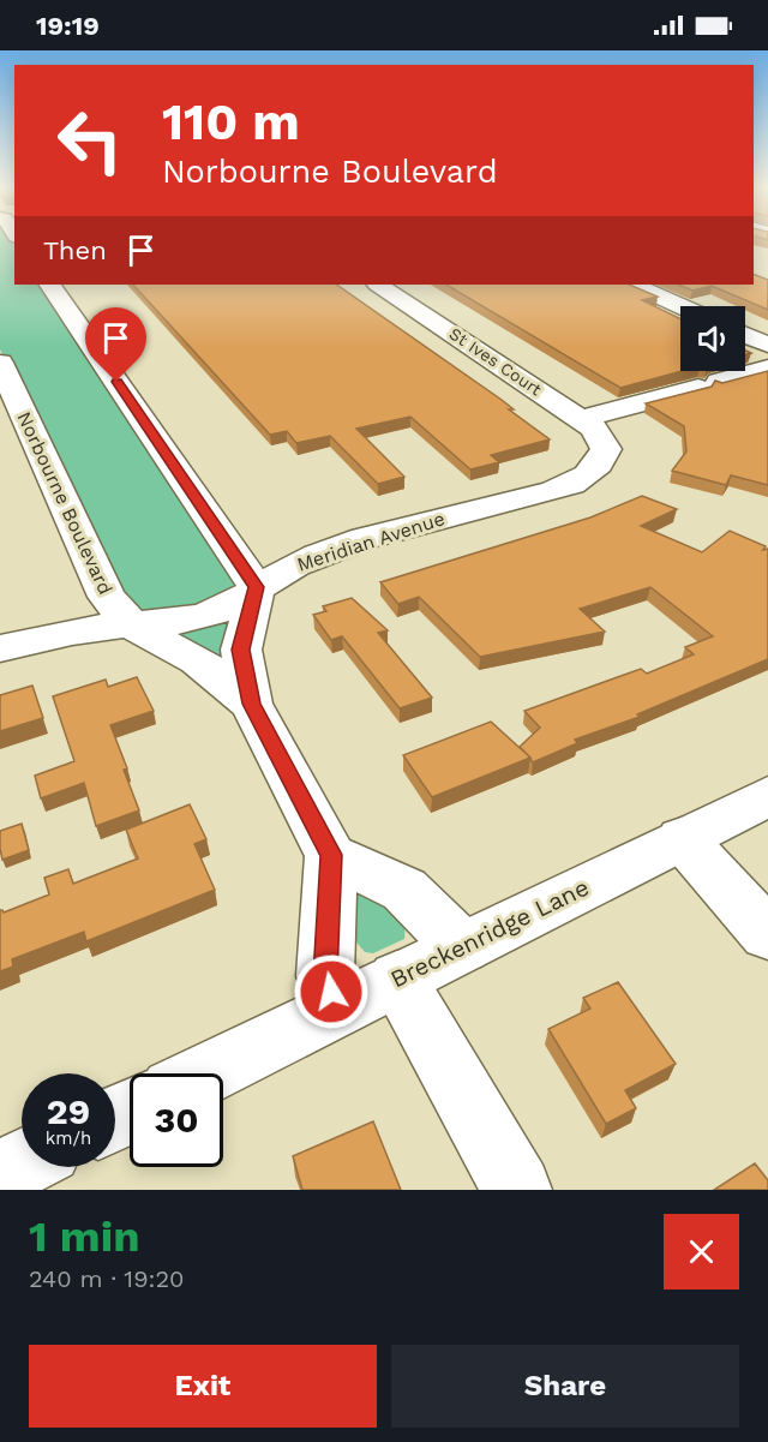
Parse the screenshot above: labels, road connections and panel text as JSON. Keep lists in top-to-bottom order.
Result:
{
  "streets": {
    "street": [
      "St Ives Court",
      "Norbourne Boulevard",
      "Meridian Avenue",
      "Breckenridge Lane"
    ]
  },
  "crossings": [
    ["St Ives Court", "Meridian Avenue"],
    ["Norbourne Boulevard", "Meridian Avenue"]
  ],
  "page": {
    "status": "19:19",
    "turn": ["110 m", "Norbourne Boulevard"],
    "then": "Then",
    "speed": "29 km/h",
    "limit": "30",
    "heading": ["1 min", "240 m · 19:20"],
    "buttons": ["Exit", "Share"]
  }
}
